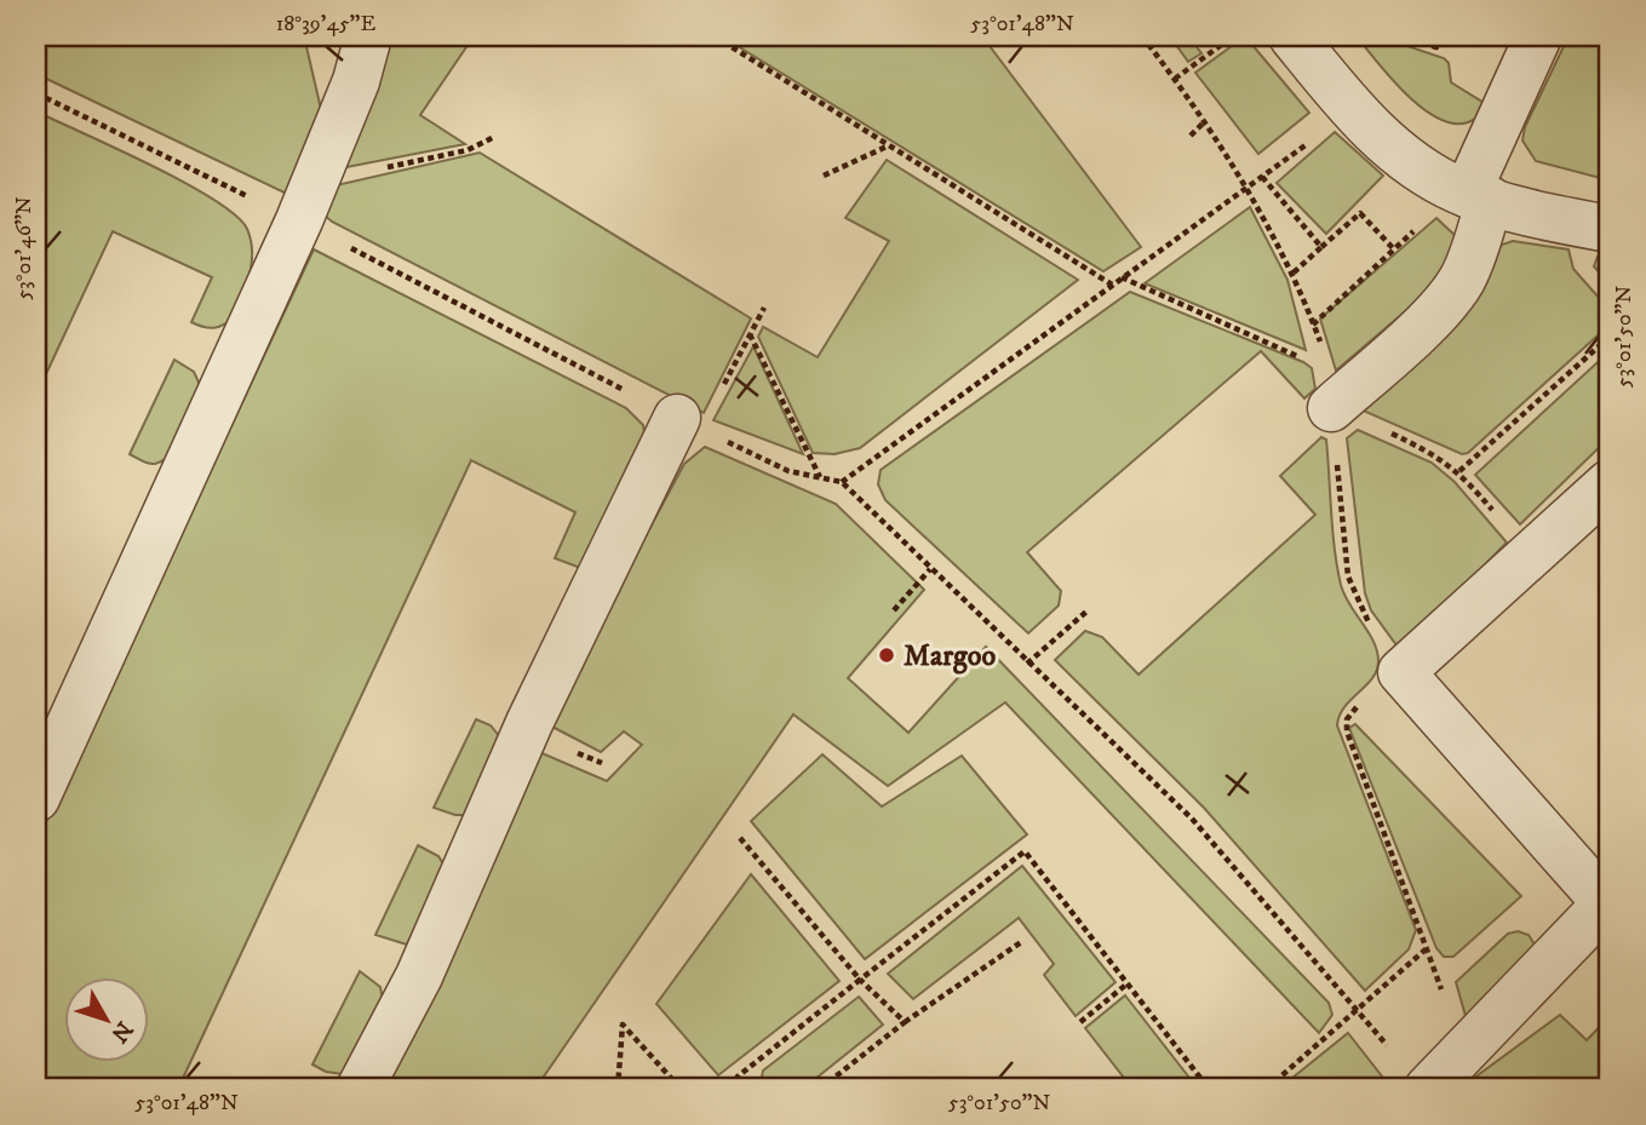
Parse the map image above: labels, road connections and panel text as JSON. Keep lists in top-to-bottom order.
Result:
{
  "places": ["Margoo"],
  "north": "bottom right",
  "coordinates": [
    "18°39'45\"E",
    "53°01'48\"N",
    "53°01'46\"N",
    "53°01'50\"N"
  ]
}
